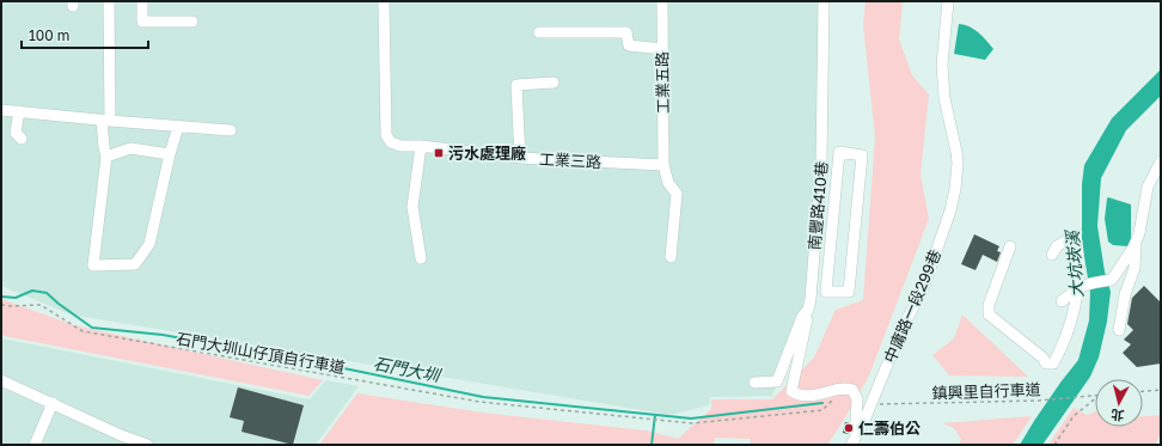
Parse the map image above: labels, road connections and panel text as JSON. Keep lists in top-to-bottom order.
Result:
{
  "streets": {
    "street": [
      "工業五路",
      "工業三路",
      "南豐路410巷",
      "中庸路一段299巷"
    ],
    "path": ["石門大圳山仔頂自行車道", "鎮興里自行車道"]
  },
  "crossings": [
    ["工業五路", "工業三路"],
    ["中庸路一段299巷", "石門大圳山仔頂自行車道"],
    ["中庸路一段299巷", "鎮興里自行車道"]
  ],
  "water": ["大坑崁溪", "石門大圳"],
  "places": {
    "transit": ["污水處理廠"],
    "other": ["仁壽伯公"]
  },
  "scale_bar": "100 m",
  "north": "bottom"
}
